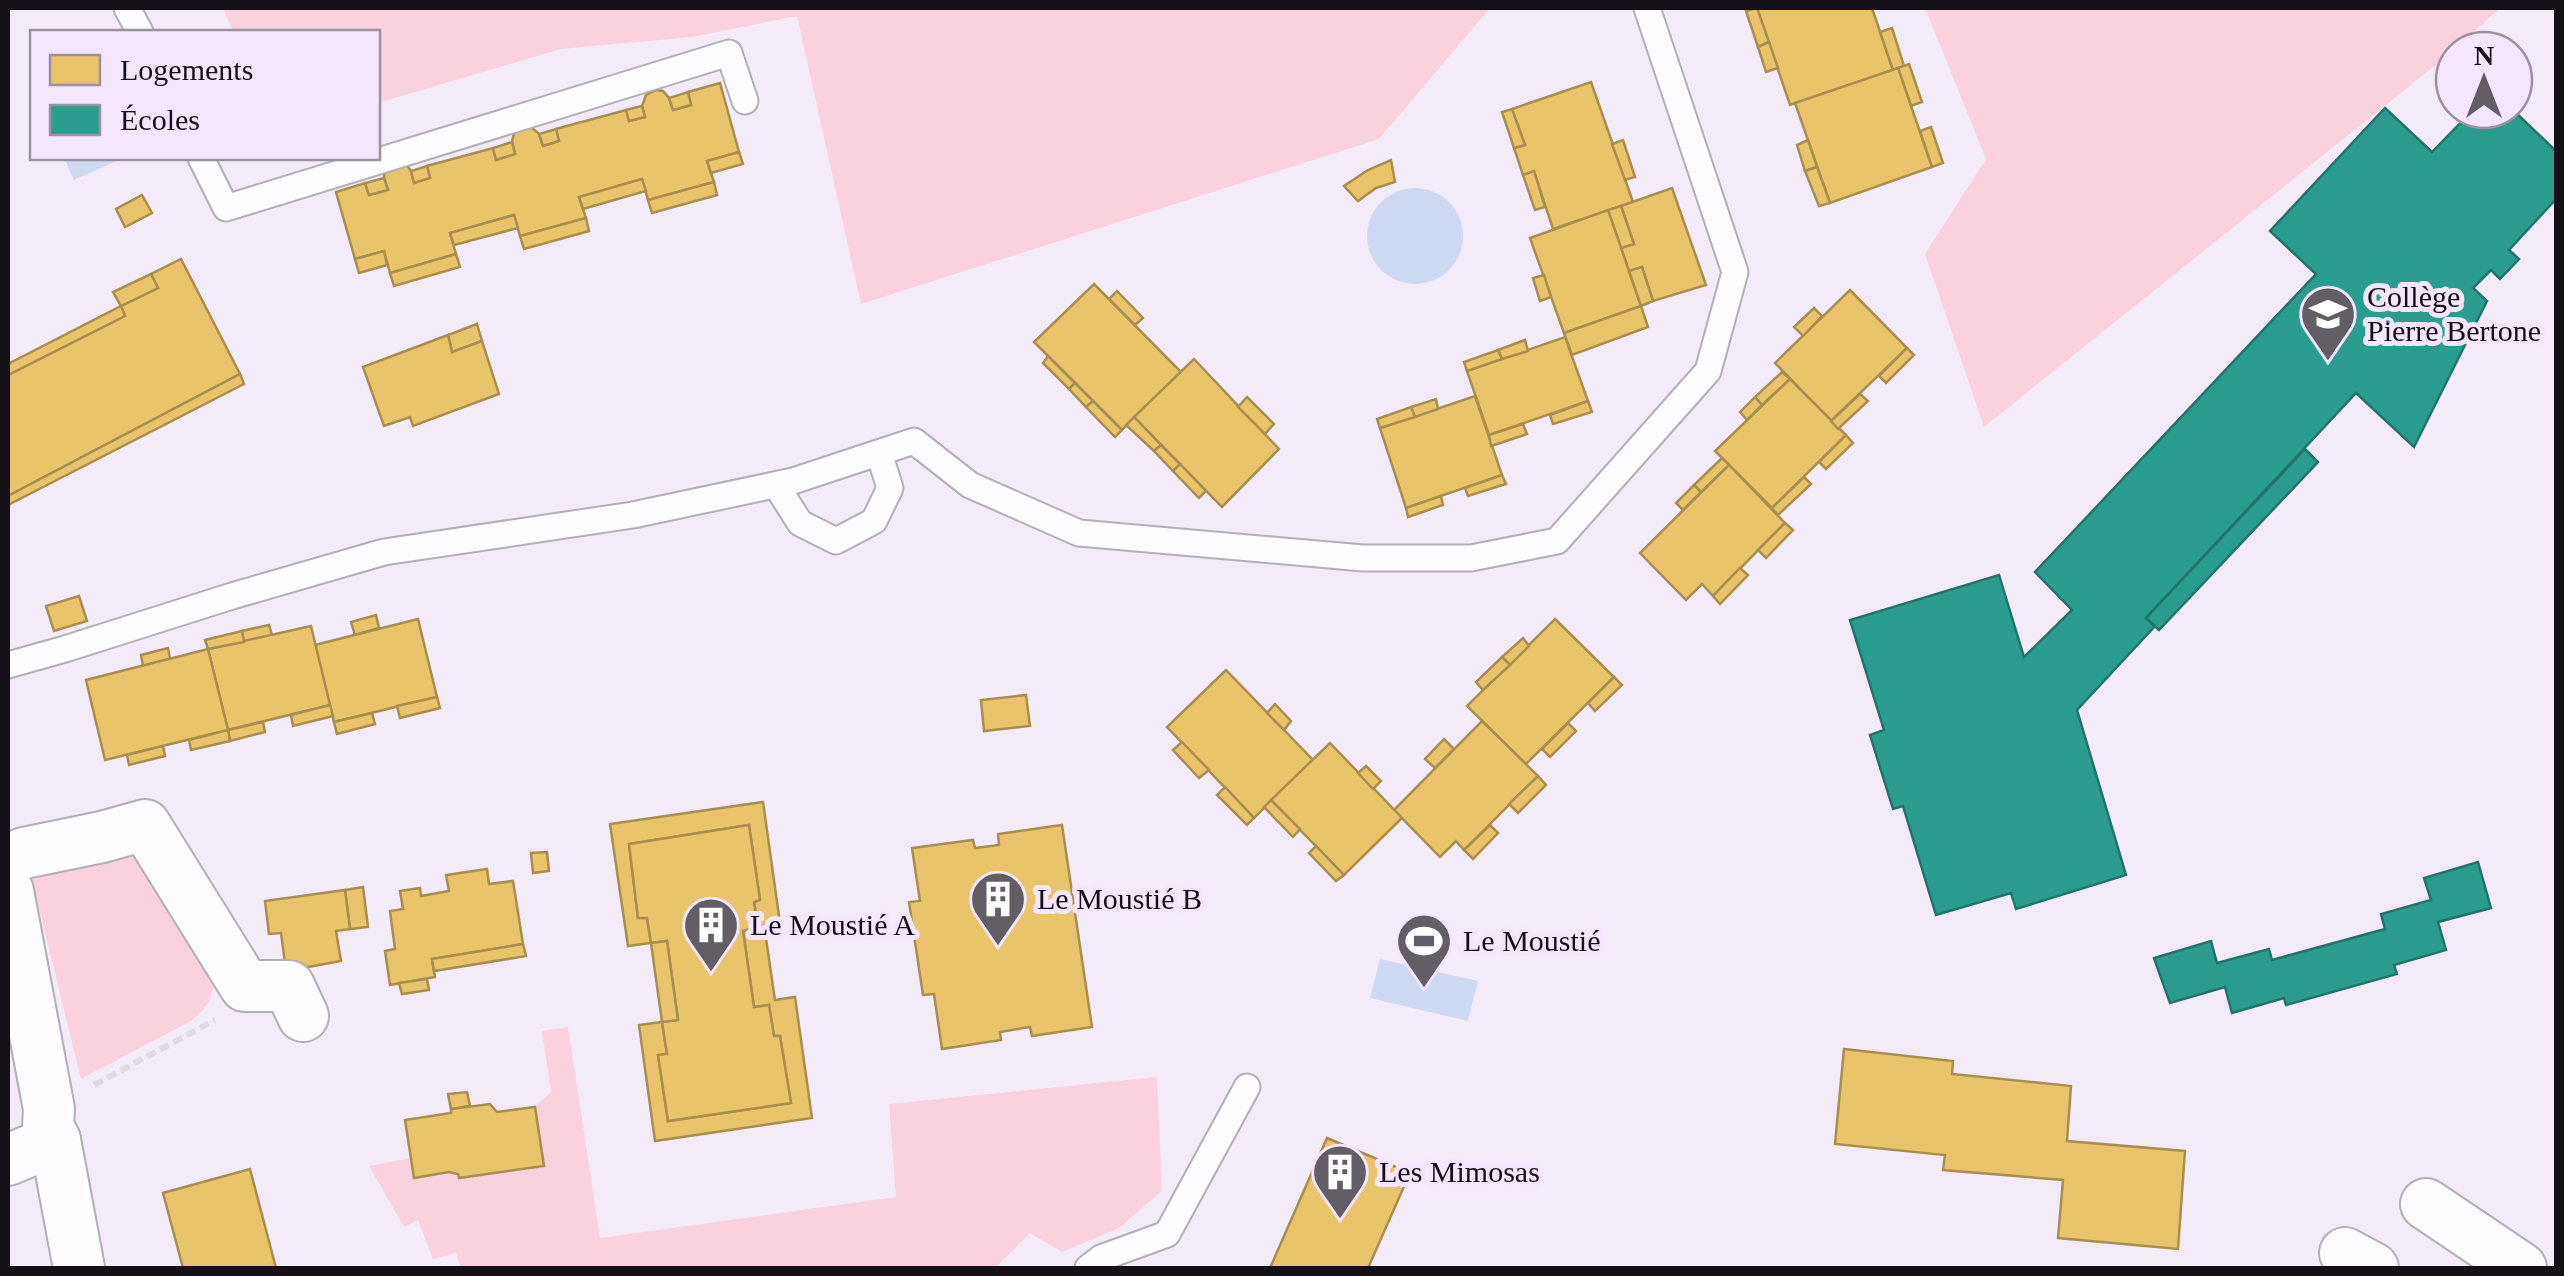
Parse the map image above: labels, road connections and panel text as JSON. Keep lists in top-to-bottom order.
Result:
{
  "places": {
    "school or university": ["Collège Pierre Bertone"],
    "building": ["Le Moustié B", "Le Moustié A", "Les Mimosas"],
    "sports": ["Le Moustié"]
  },
  "legend": ["Logements", "Écoles"],
  "north": "top"
}
